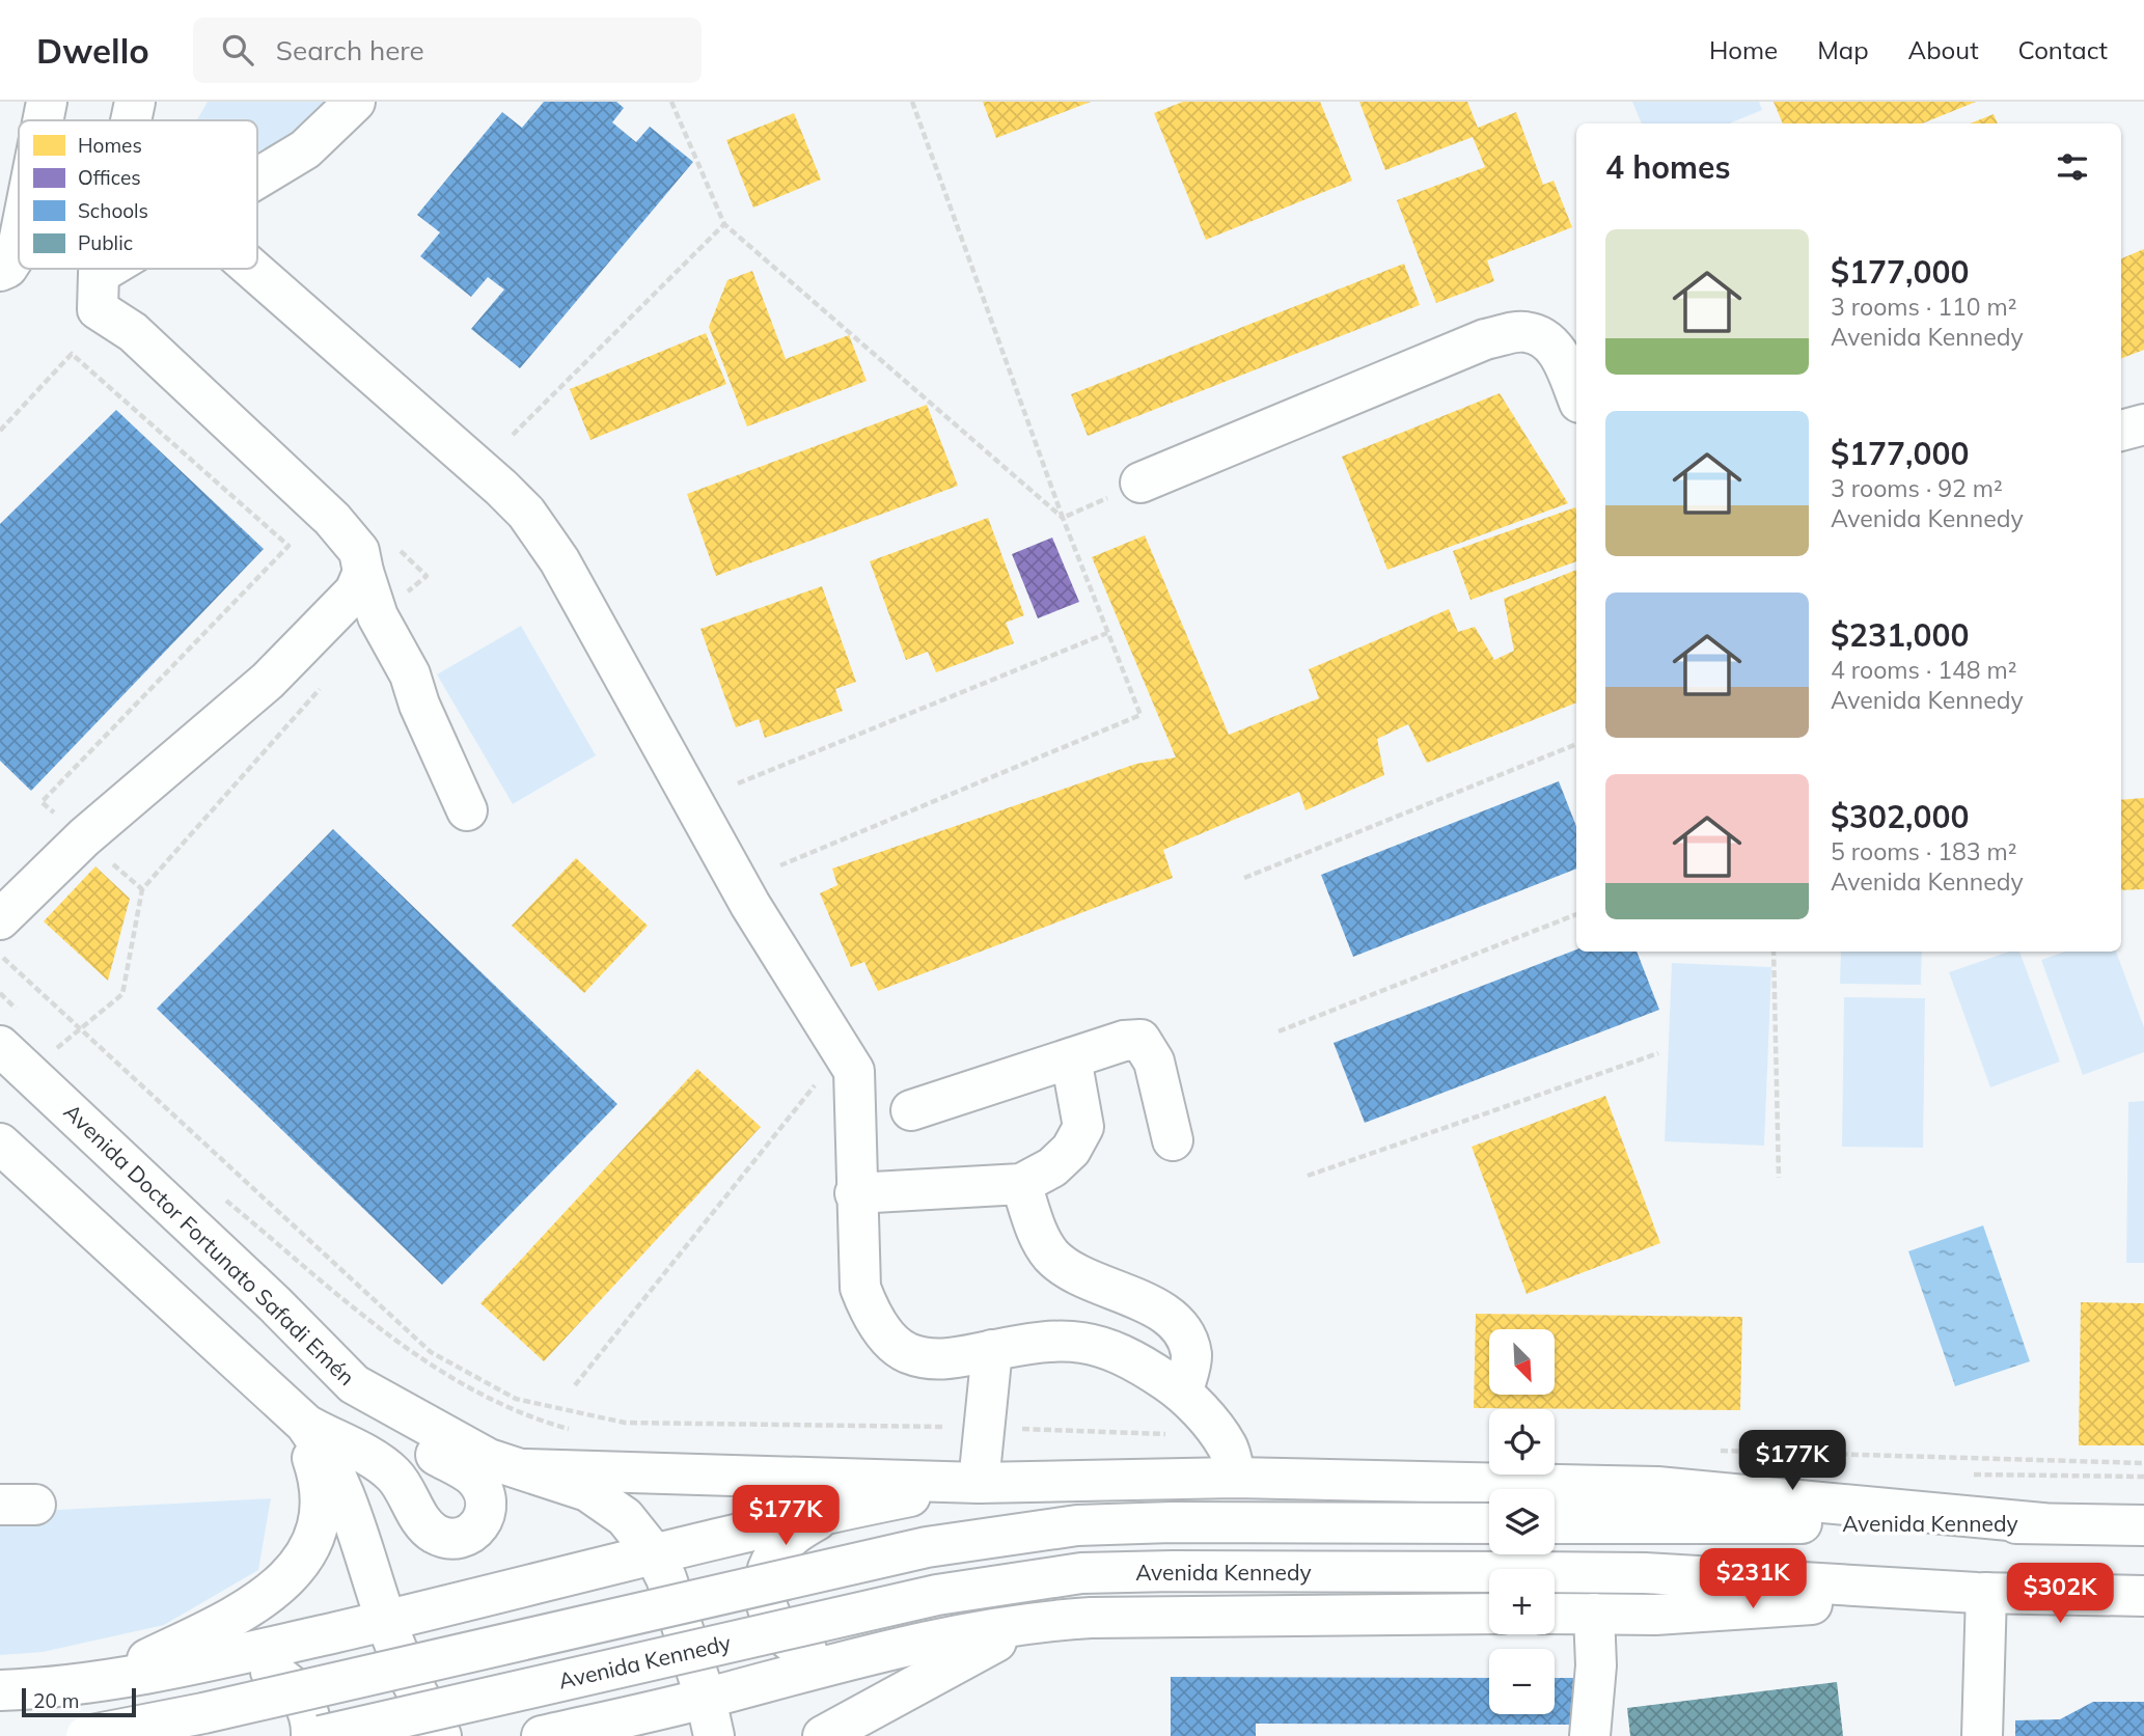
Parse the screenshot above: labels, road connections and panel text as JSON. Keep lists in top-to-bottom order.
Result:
{
  "streets": {
    "main road": ["Avenida Doctor Fortunato Safadi Emén", "Avenida Kennedy"]
  },
  "legend": [
    "Homes",
    "Offices",
    "Schools",
    "Public"
  ],
  "scale_bar": "20 m",
  "north": "bottom right",
  "page": {
    "header": "Dwello",
    "search": "Search here",
    "nav": [
      "Home",
      "Map",
      "About",
      "Contact"
    ],
    "heading": "4 homes",
    "list": [
      {
        "name": "$177,000",
        "note": "3 rooms · 110 m² · Avenida Kennedy"
      },
      {
        "name": "$177,000",
        "note": "3 rooms · 92 m² · Avenida Kennedy"
      },
      {
        "name": "$231,000",
        "note": "4 rooms · 148 m² · Avenida Kennedy"
      },
      {
        "name": "$302,000",
        "note": "5 rooms · 183 m² · Avenida Kennedy"
      }
    ],
    "map_buttons": ["+", "−"],
    "price": [
      "$177K",
      "$177K",
      "$231K",
      "$302K"
    ],
    "scale": "20 m"
  }
}
